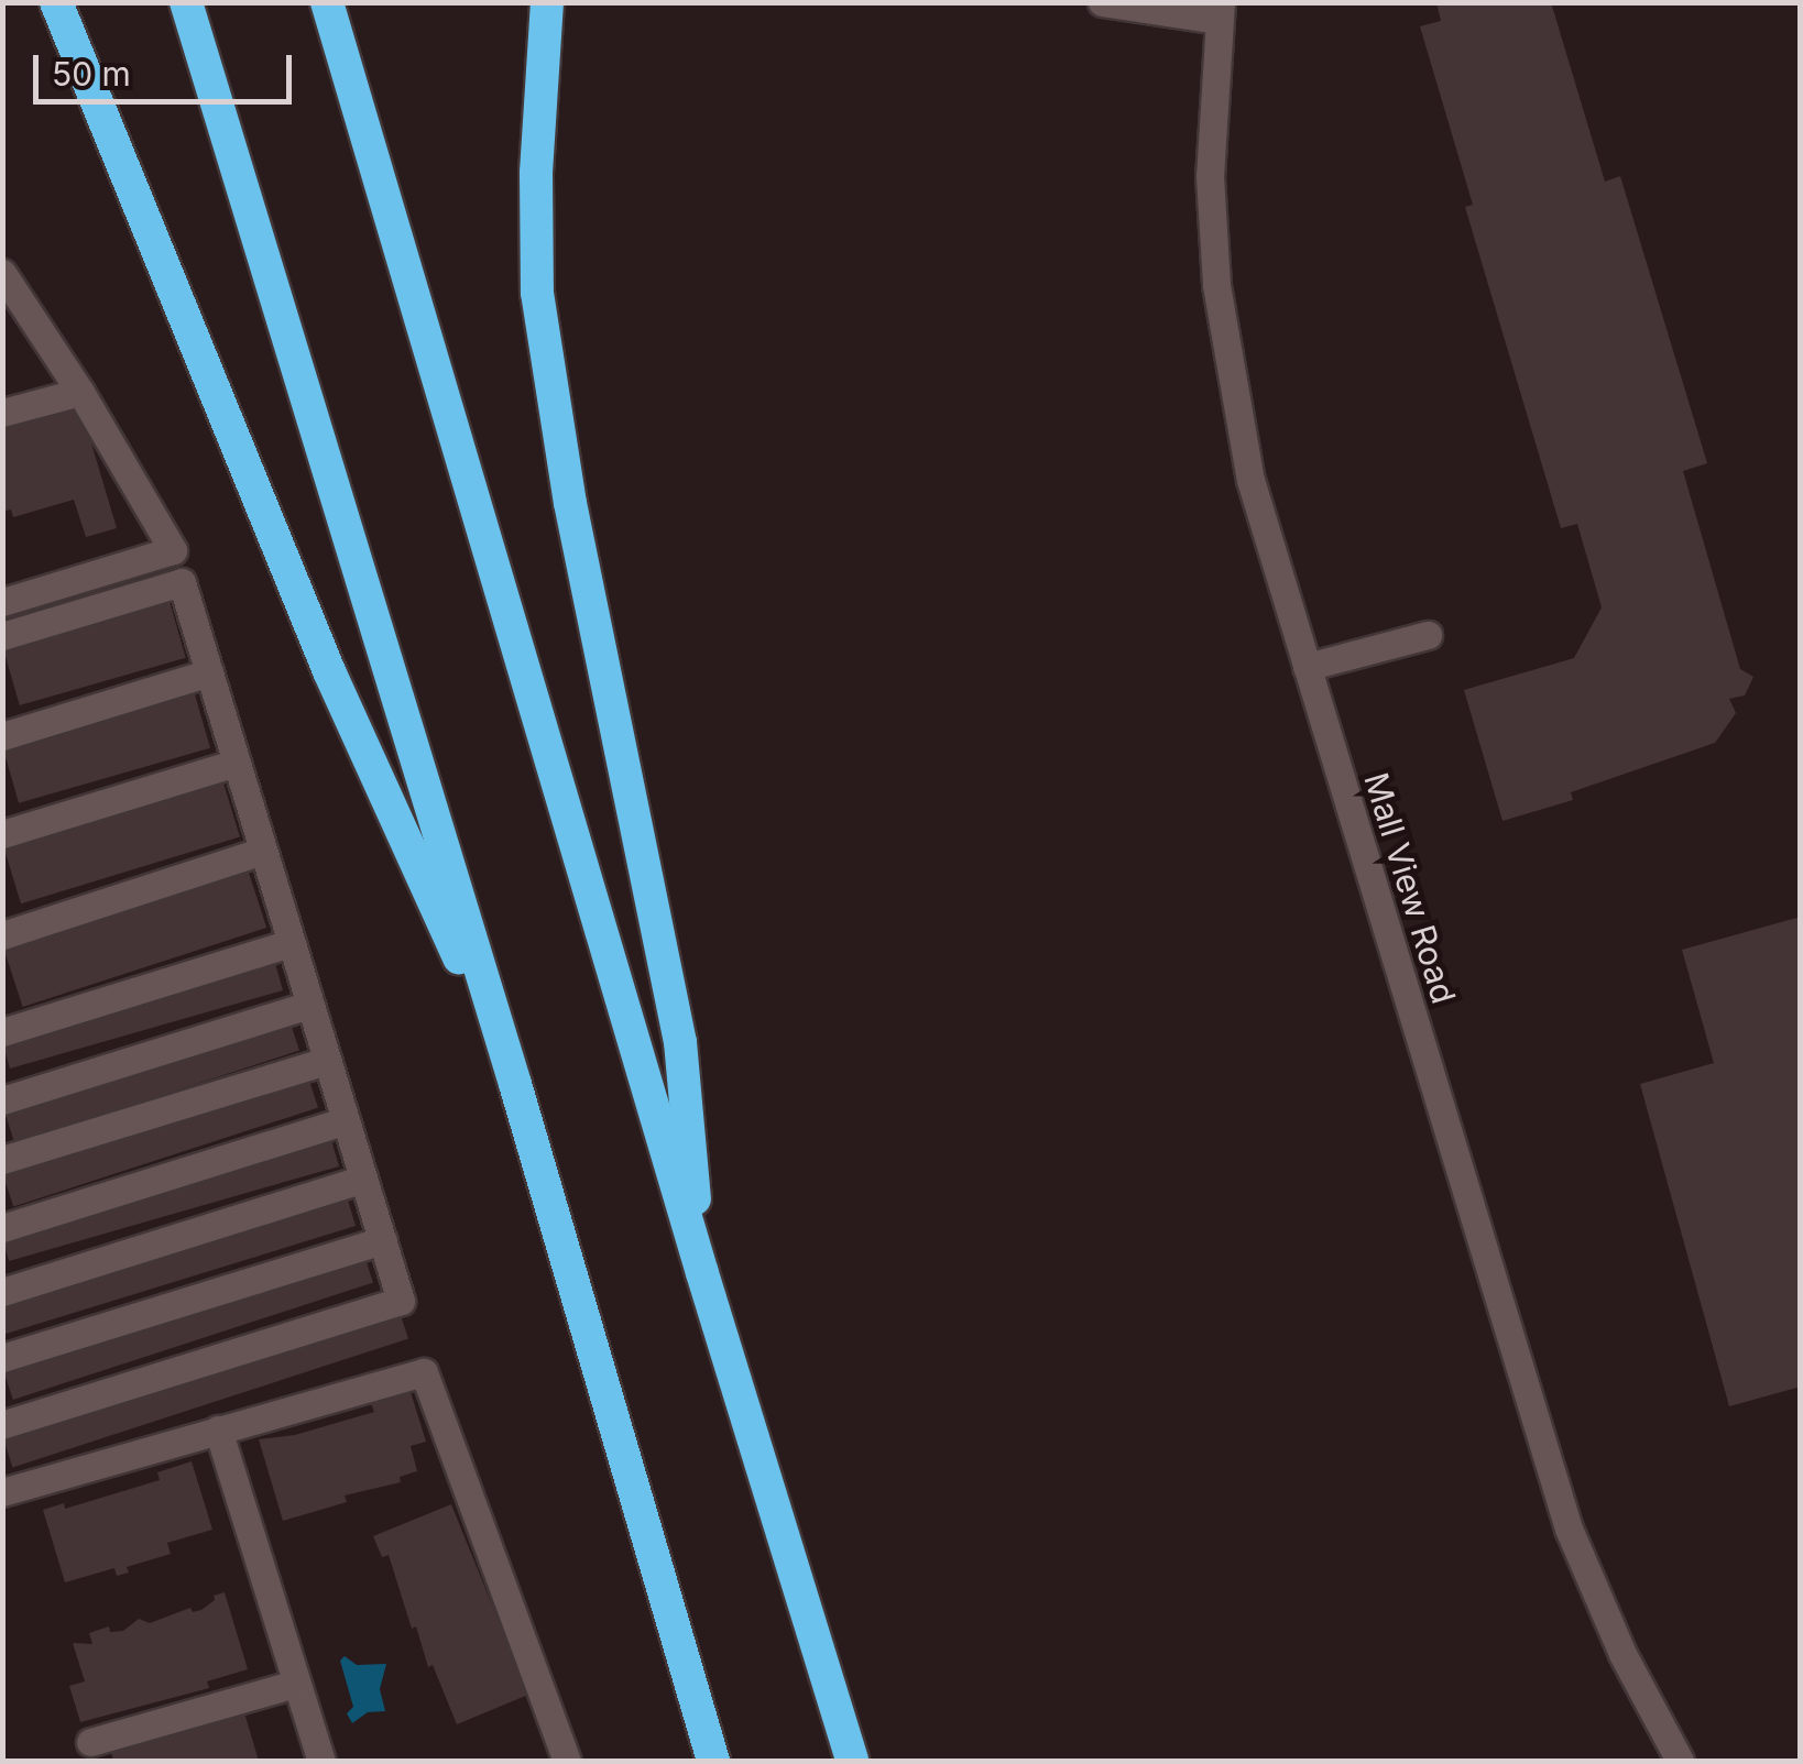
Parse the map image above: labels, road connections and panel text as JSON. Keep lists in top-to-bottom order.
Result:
{
  "streets": {
    "street": ["Mall View Road"]
  },
  "scale_bar": "50 m"
}
